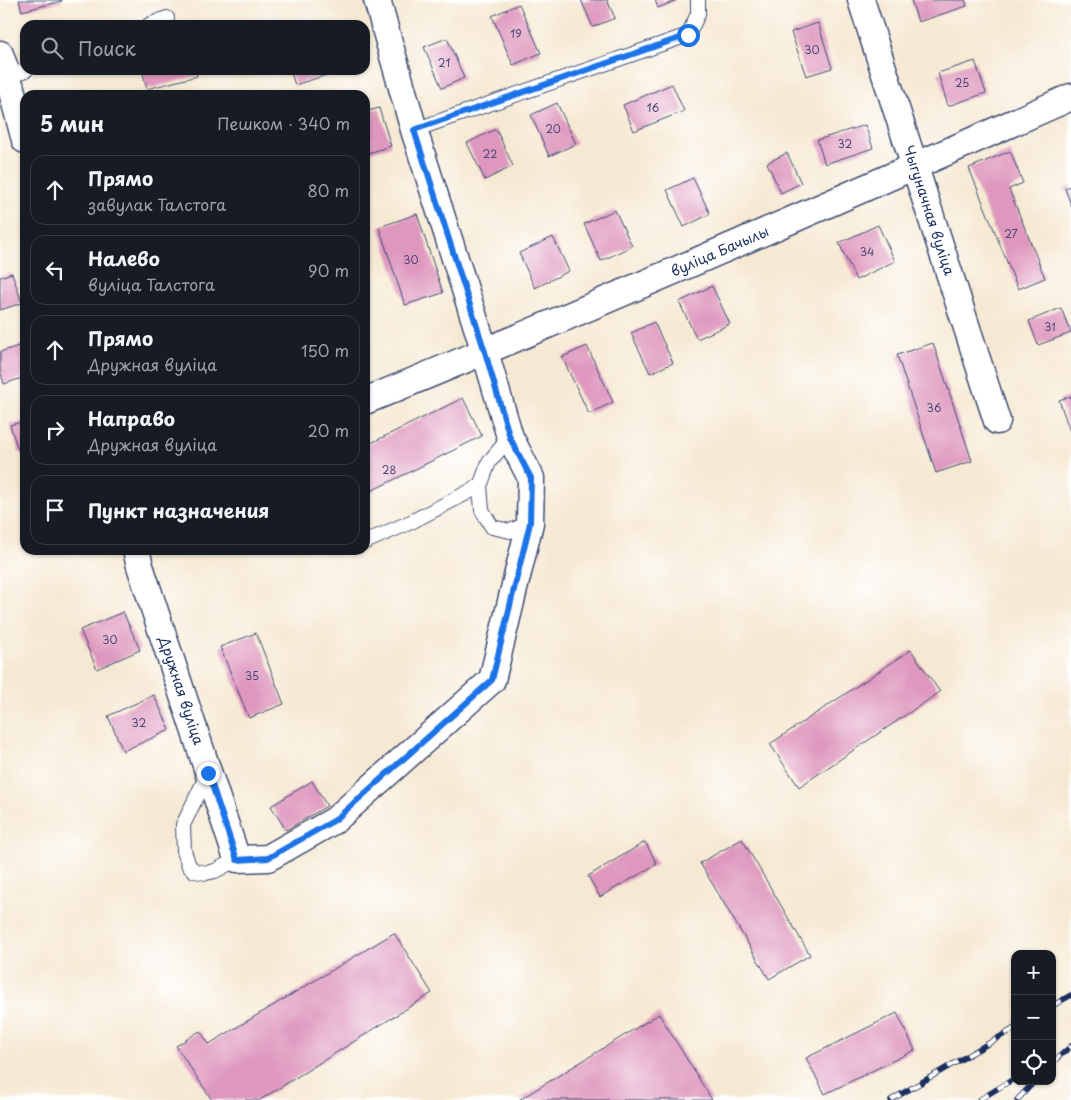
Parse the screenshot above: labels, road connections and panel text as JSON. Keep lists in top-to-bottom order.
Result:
{
  "streets": {
    "street": ["Чыгуначная вуліца", "вуліца Бачылы", "Дружная вуліца"]
  },
  "crossings": [
    ["Чыгуначная вуліца", "вуліца Бачылы"]
  ],
  "house_numbers": [
    "19",
    "30",
    "21",
    "25",
    "16",
    "20",
    "32",
    "22",
    "27",
    "34",
    "30",
    "31",
    "36",
    "28",
    "30",
    "35",
    "32"
  ],
  "page": {
    "search": "Поиск",
    "heading": ["5 мин", "Пешком · 340 m"],
    "list": [
      ["Прямо", "завулак Талстога", "80 m"],
      ["Налево", "вуліца Талстога", "90 m"],
      ["Прямо", "Дружная вуліца", "150 m"],
      ["Направо", "Дружная вуліца", "20 m"],
      "Пункт назначения"
    ],
    "map_buttons": ["+", "−"]
  }
}
